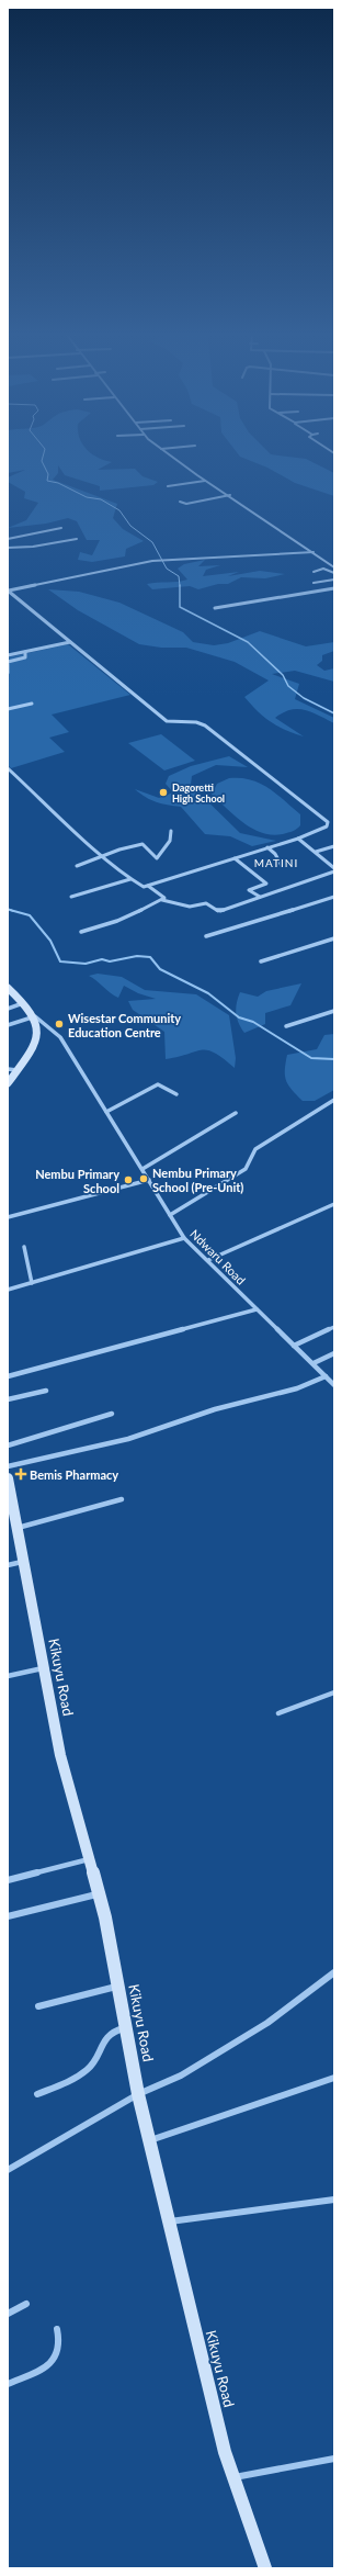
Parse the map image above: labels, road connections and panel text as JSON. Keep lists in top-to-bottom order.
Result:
{
  "streets": {
    "main road": ["Kikuyu Road"],
    "street": ["Ndwaru Road"]
  },
  "districts": ["MATINI"],
  "places": {
    "other": [
      "Dagoretti High School",
      "Wisestar Community Education Centre",
      "Nembu Primary School (Pre-Unit)",
      "Nembu Primary School"
    ],
    "health": ["Bemis Pharmacy"]
  }
}
